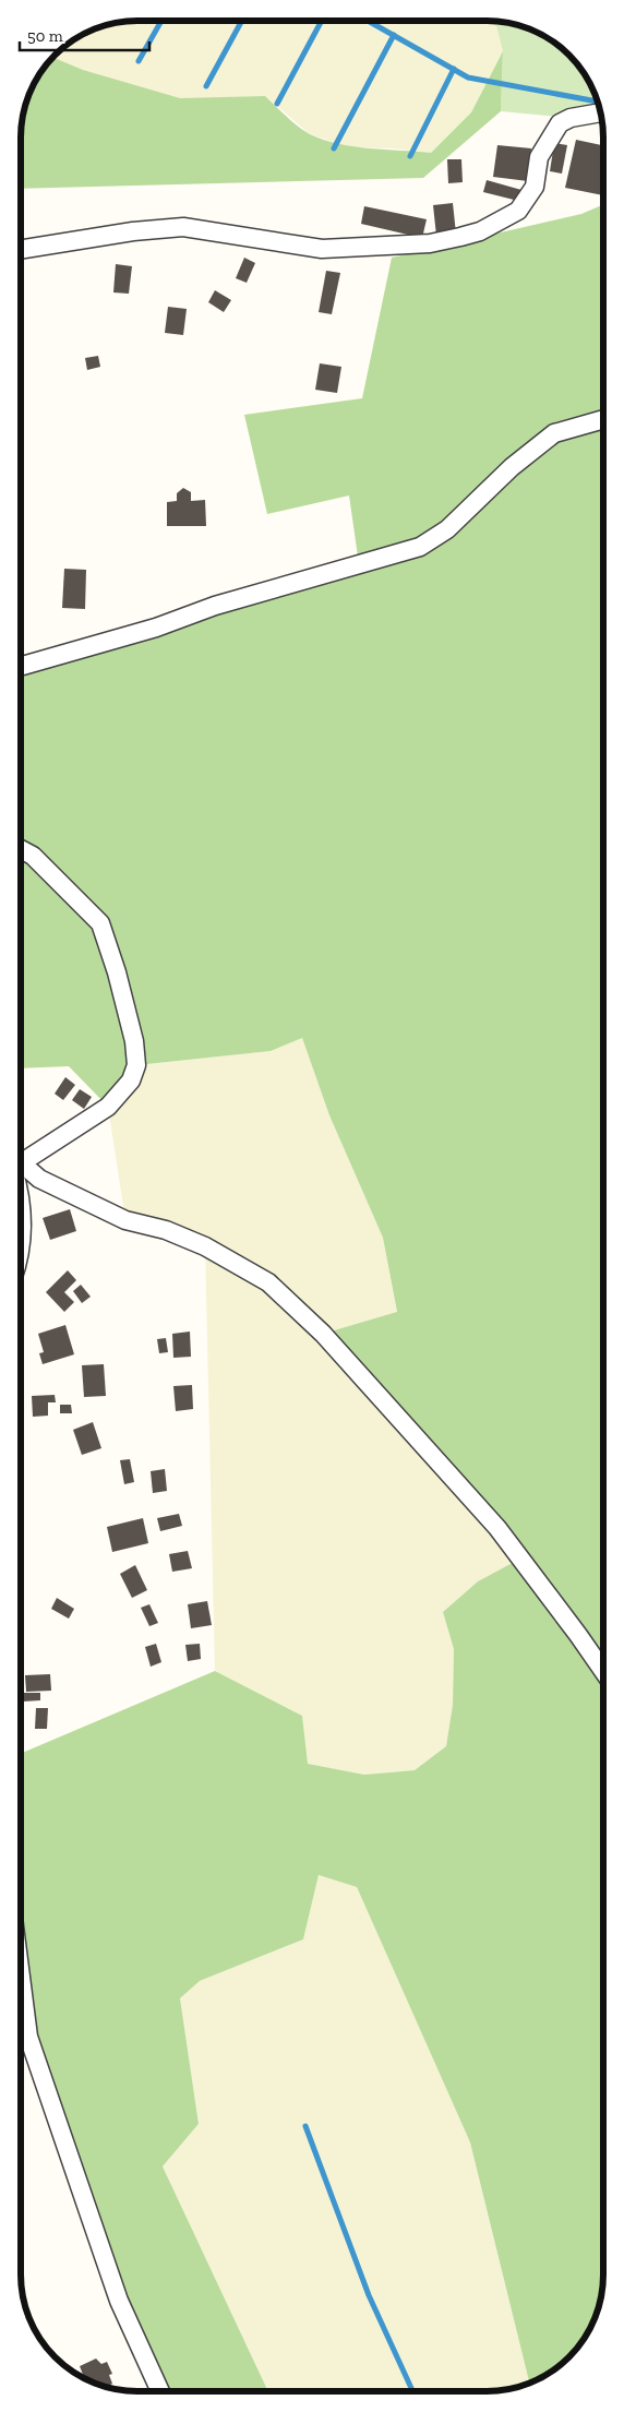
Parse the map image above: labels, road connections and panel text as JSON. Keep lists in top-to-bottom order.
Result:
{
  "scale_bar": "50 m"
}
